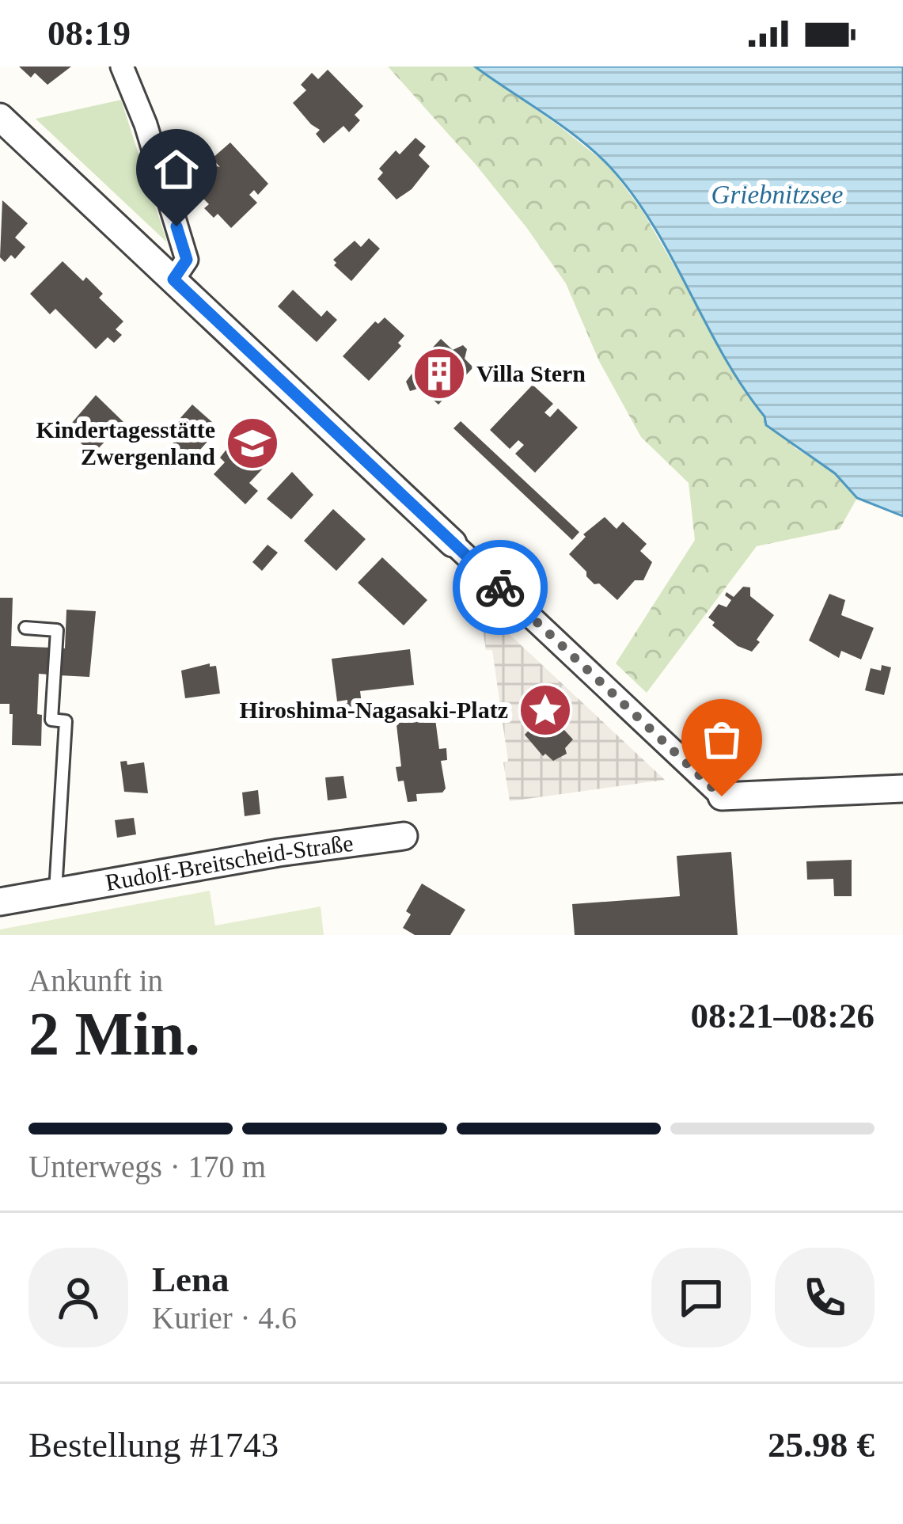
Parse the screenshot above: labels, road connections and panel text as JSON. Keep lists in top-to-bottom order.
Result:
{
  "streets": {
    "street": ["Rudolf-Breitscheid-Straße"]
  },
  "water": ["Griebnitzsee"],
  "places": {
    "building": ["Villa Stern"],
    "school or university": ["Kindertagesstätte Zwergenland"],
    "place": ["Hiroshima-Nagasaki-Platz"]
  },
  "page": {
    "status": "08:19",
    "heading": ["2 Min.", "Ankunft in", "08:21–08:26"],
    "panel": [
      "Lena",
      "Kurier · 4.6",
      "Bestellung #1743",
      "25.98 €"
    ],
    "bar": "Unterwegs · 170 m"
  }
}
